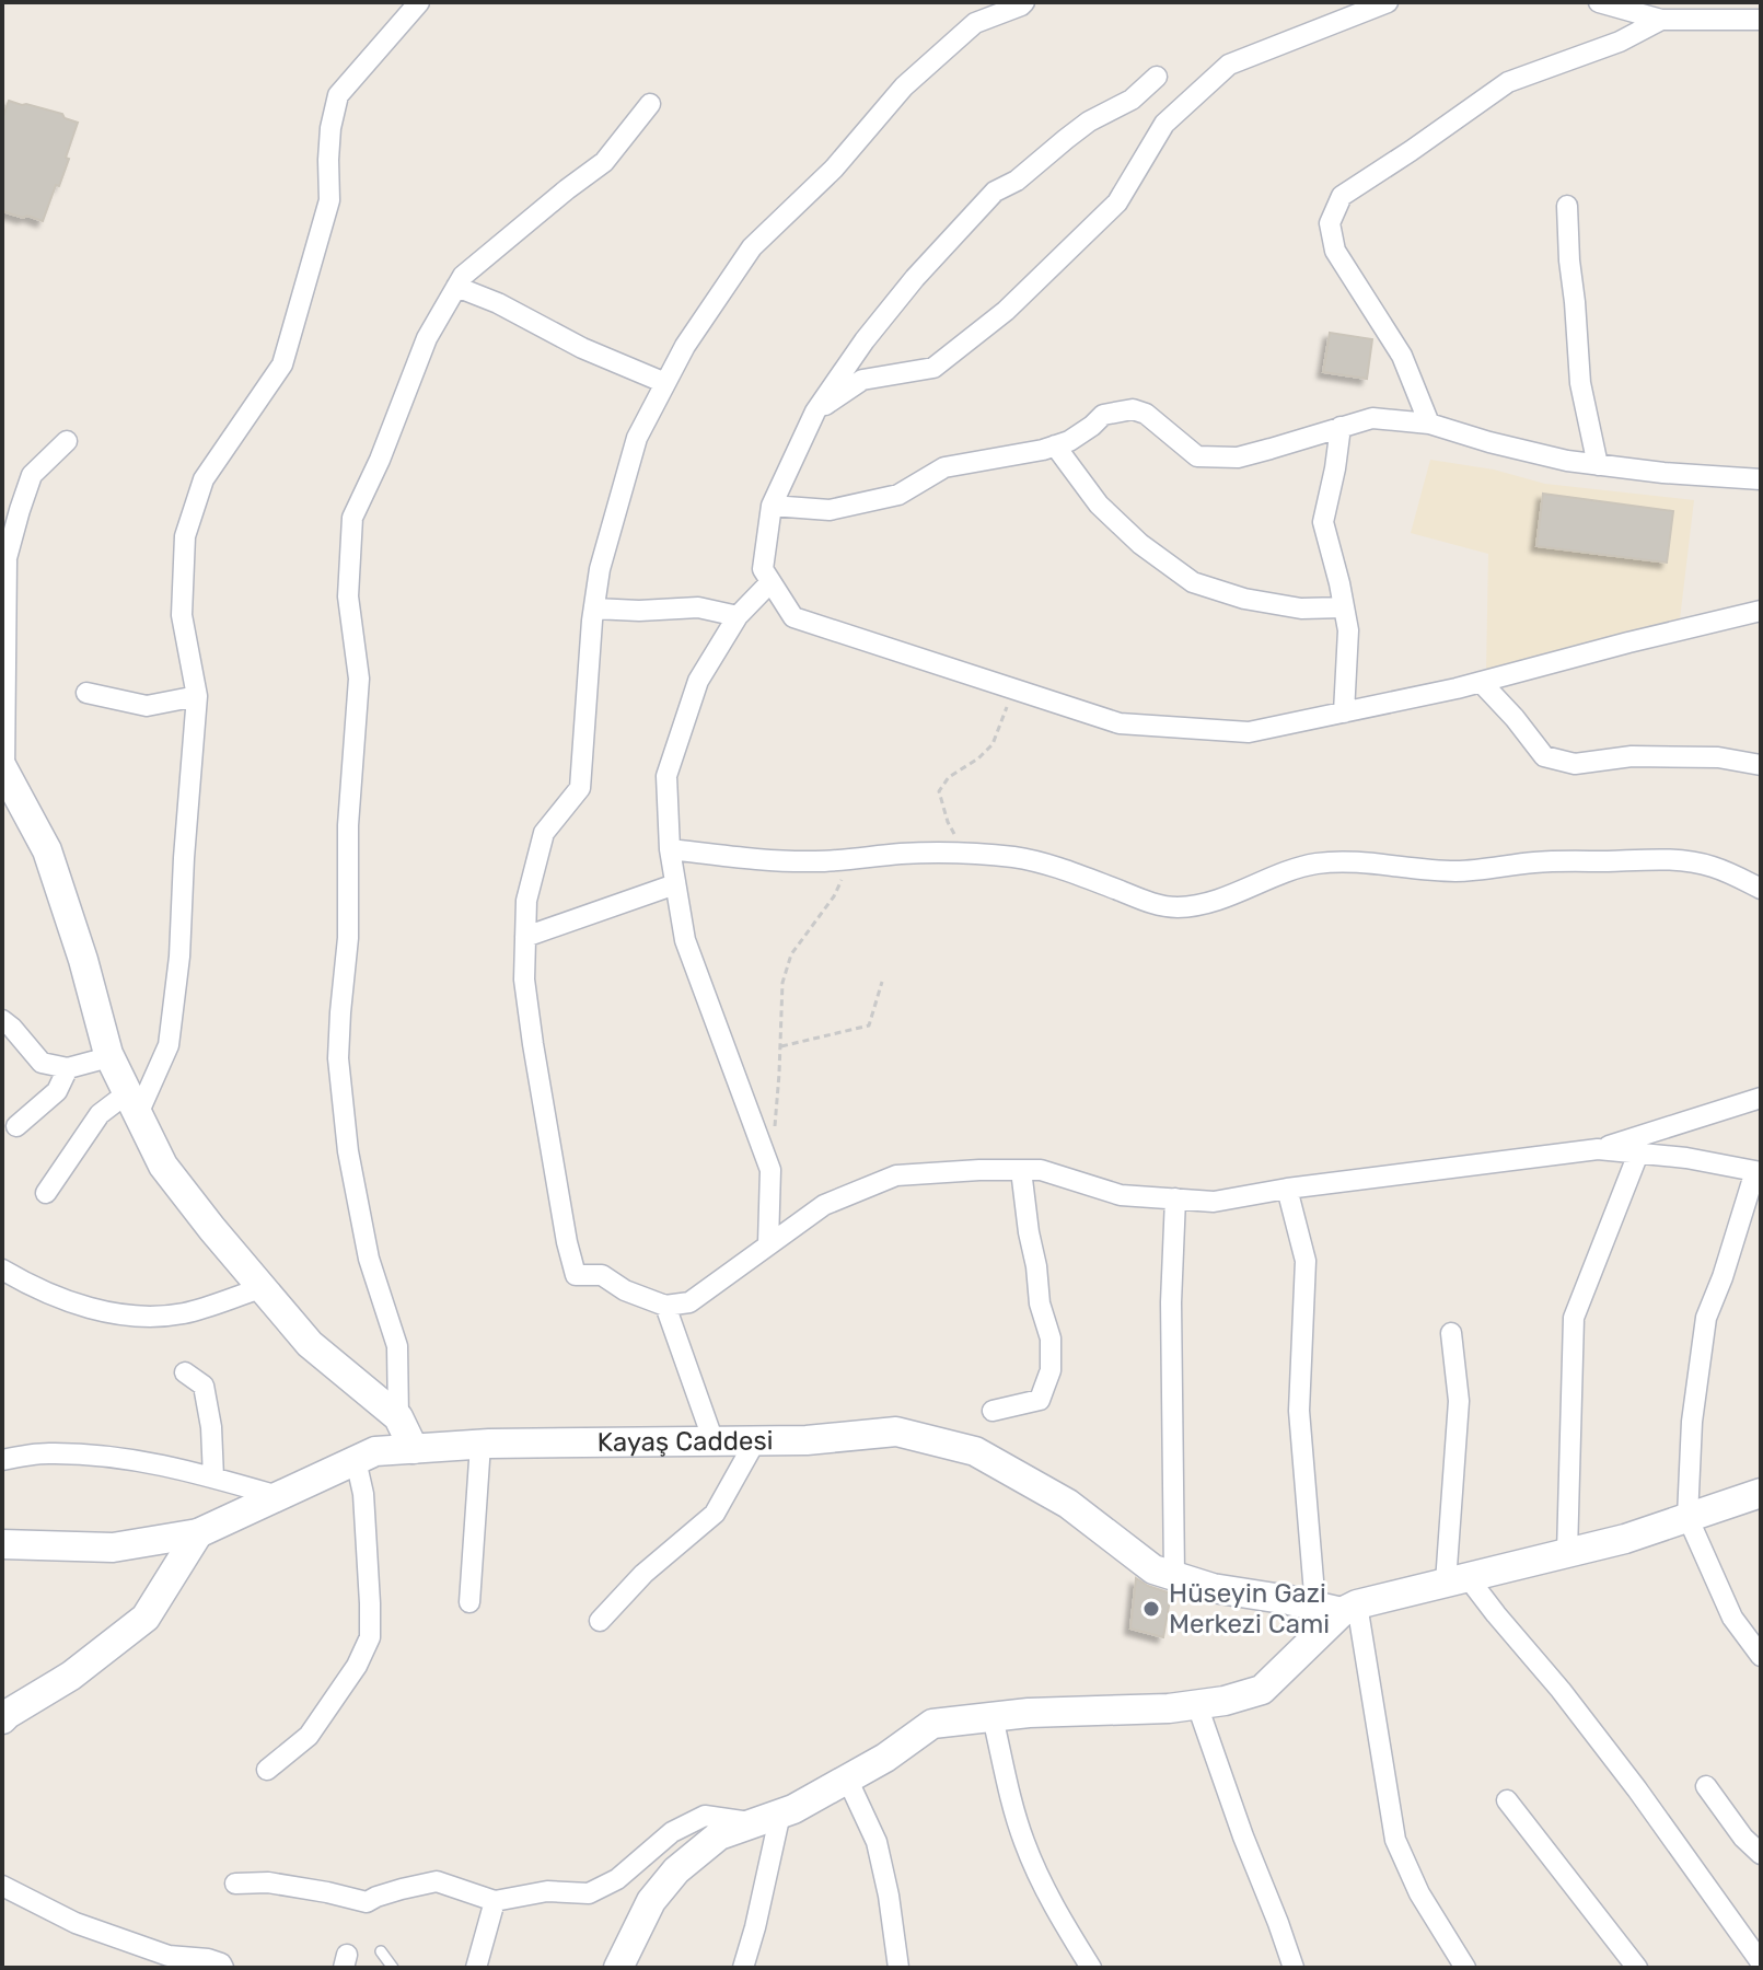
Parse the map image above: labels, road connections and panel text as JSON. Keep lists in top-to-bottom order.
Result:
{
  "streets": {
    "street": ["Kayaş Caddesi"]
  },
  "places": ["Hüseyin Gazi Merkezi Cami"]
}
